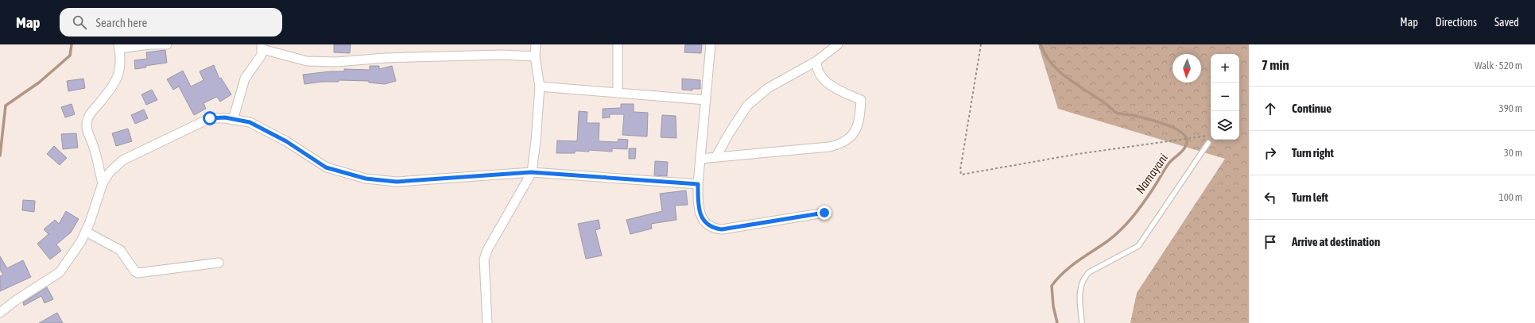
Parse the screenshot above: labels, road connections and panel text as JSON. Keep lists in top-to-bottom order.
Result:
{
  "water": ["Namayani"],
  "north": "bottom",
  "page": {
    "header": "Map",
    "search": "Search here",
    "nav": ["Map", "Directions", "Saved"],
    "heading": ["7 min", "Walk · 520 m"],
    "map_buttons": ["+", "−"],
    "list": [
      ["Continue", "390 m"],
      ["Turn right", "30 m"],
      ["Turn left", "100 m"],
      "Arrive at destination"
    ]
  }
}
